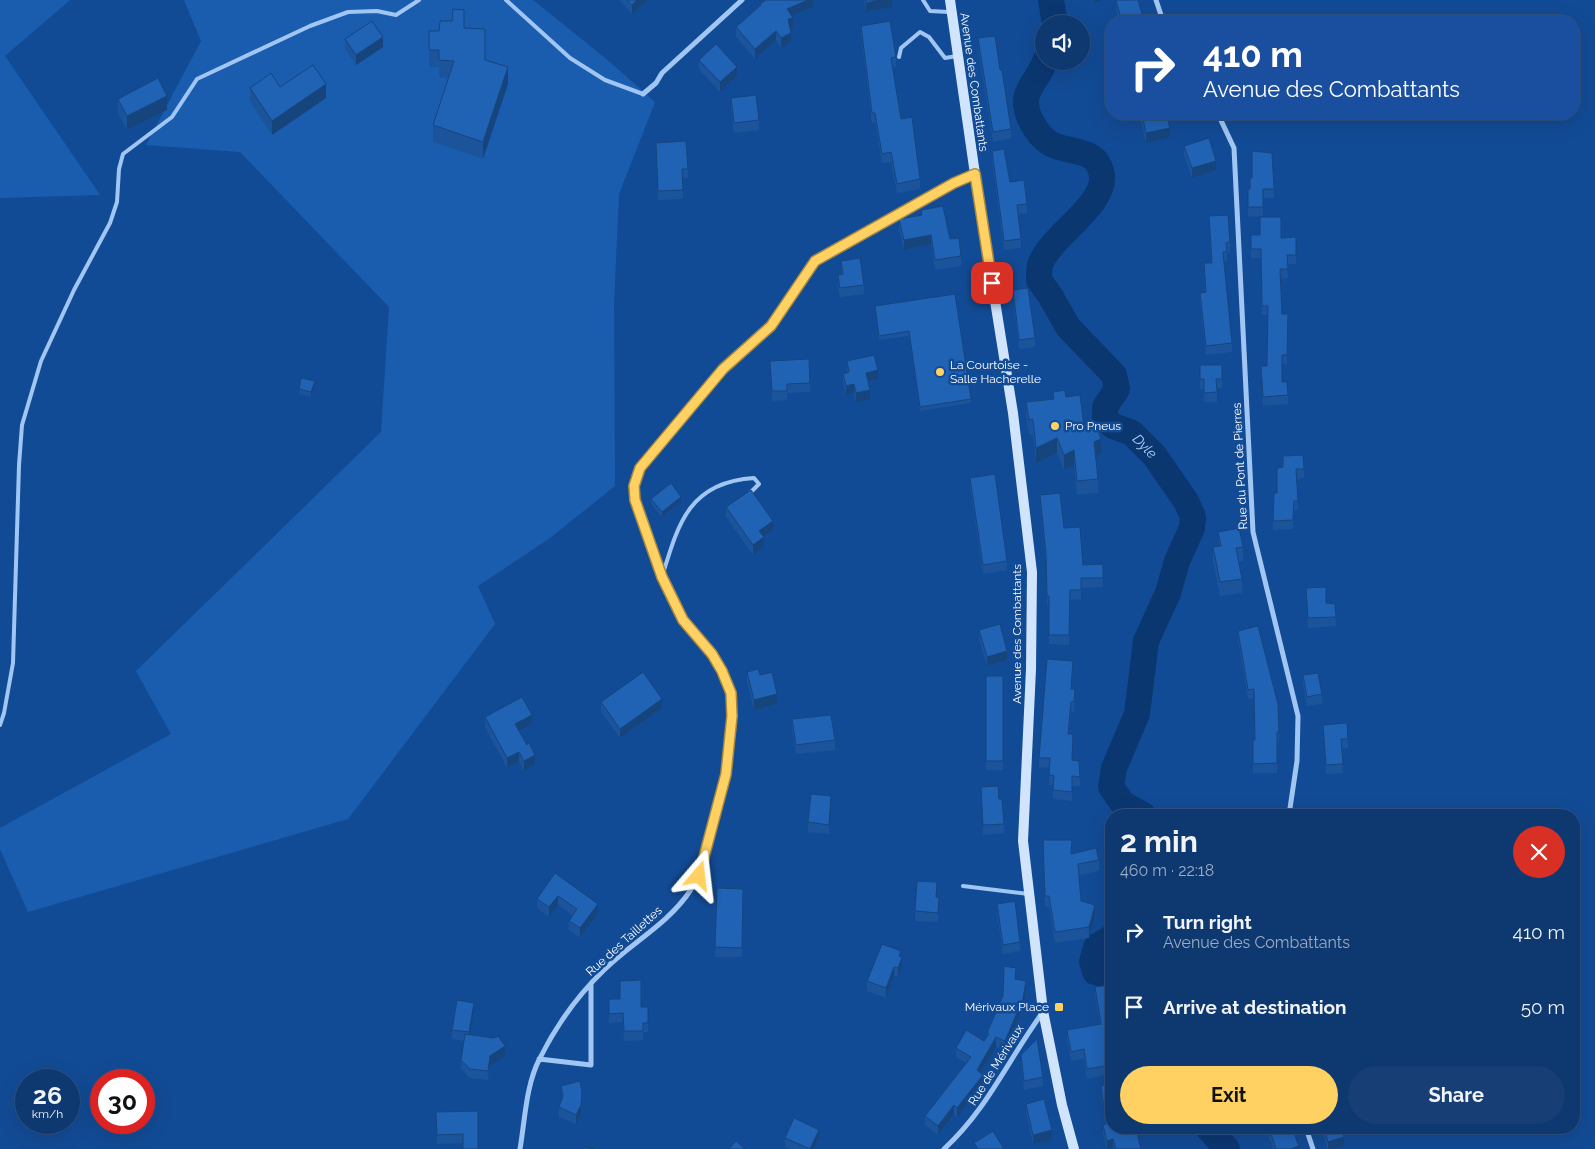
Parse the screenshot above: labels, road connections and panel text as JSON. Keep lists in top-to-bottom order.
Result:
{
  "streets": {
    "main road": ["Avenue des Combattants"],
    "street": ["Rue du Pont de Pierres", "Rue des Taillettes", "Rue de Mérivaux"]
  },
  "crossings": [
    ["Avenue des Combattants", "Rue des Taillettes"],
    ["Avenue des Combattants", "Rue de Mérivaux"]
  ],
  "water": ["Dyle"],
  "places": {
    "other": ["La Courtoise - Salle Hacherelle", "Pro Pneus"],
    "transit": ["Mérivaux Place"]
  },
  "page": {
    "turn": ["410 m", "Avenue des Combattants"],
    "heading": ["2 min", "460 m · 22:18"],
    "list": [
      {
        "name": "Turn right",
        "note": "Avenue des Combattants",
        "value": "410 m"
      },
      {
        "name": "Arrive at destination",
        "value": "50 m"
      }
    ],
    "buttons": ["Exit", "Share"],
    "speed": "26 km/h",
    "limit": "30"
  }
}
